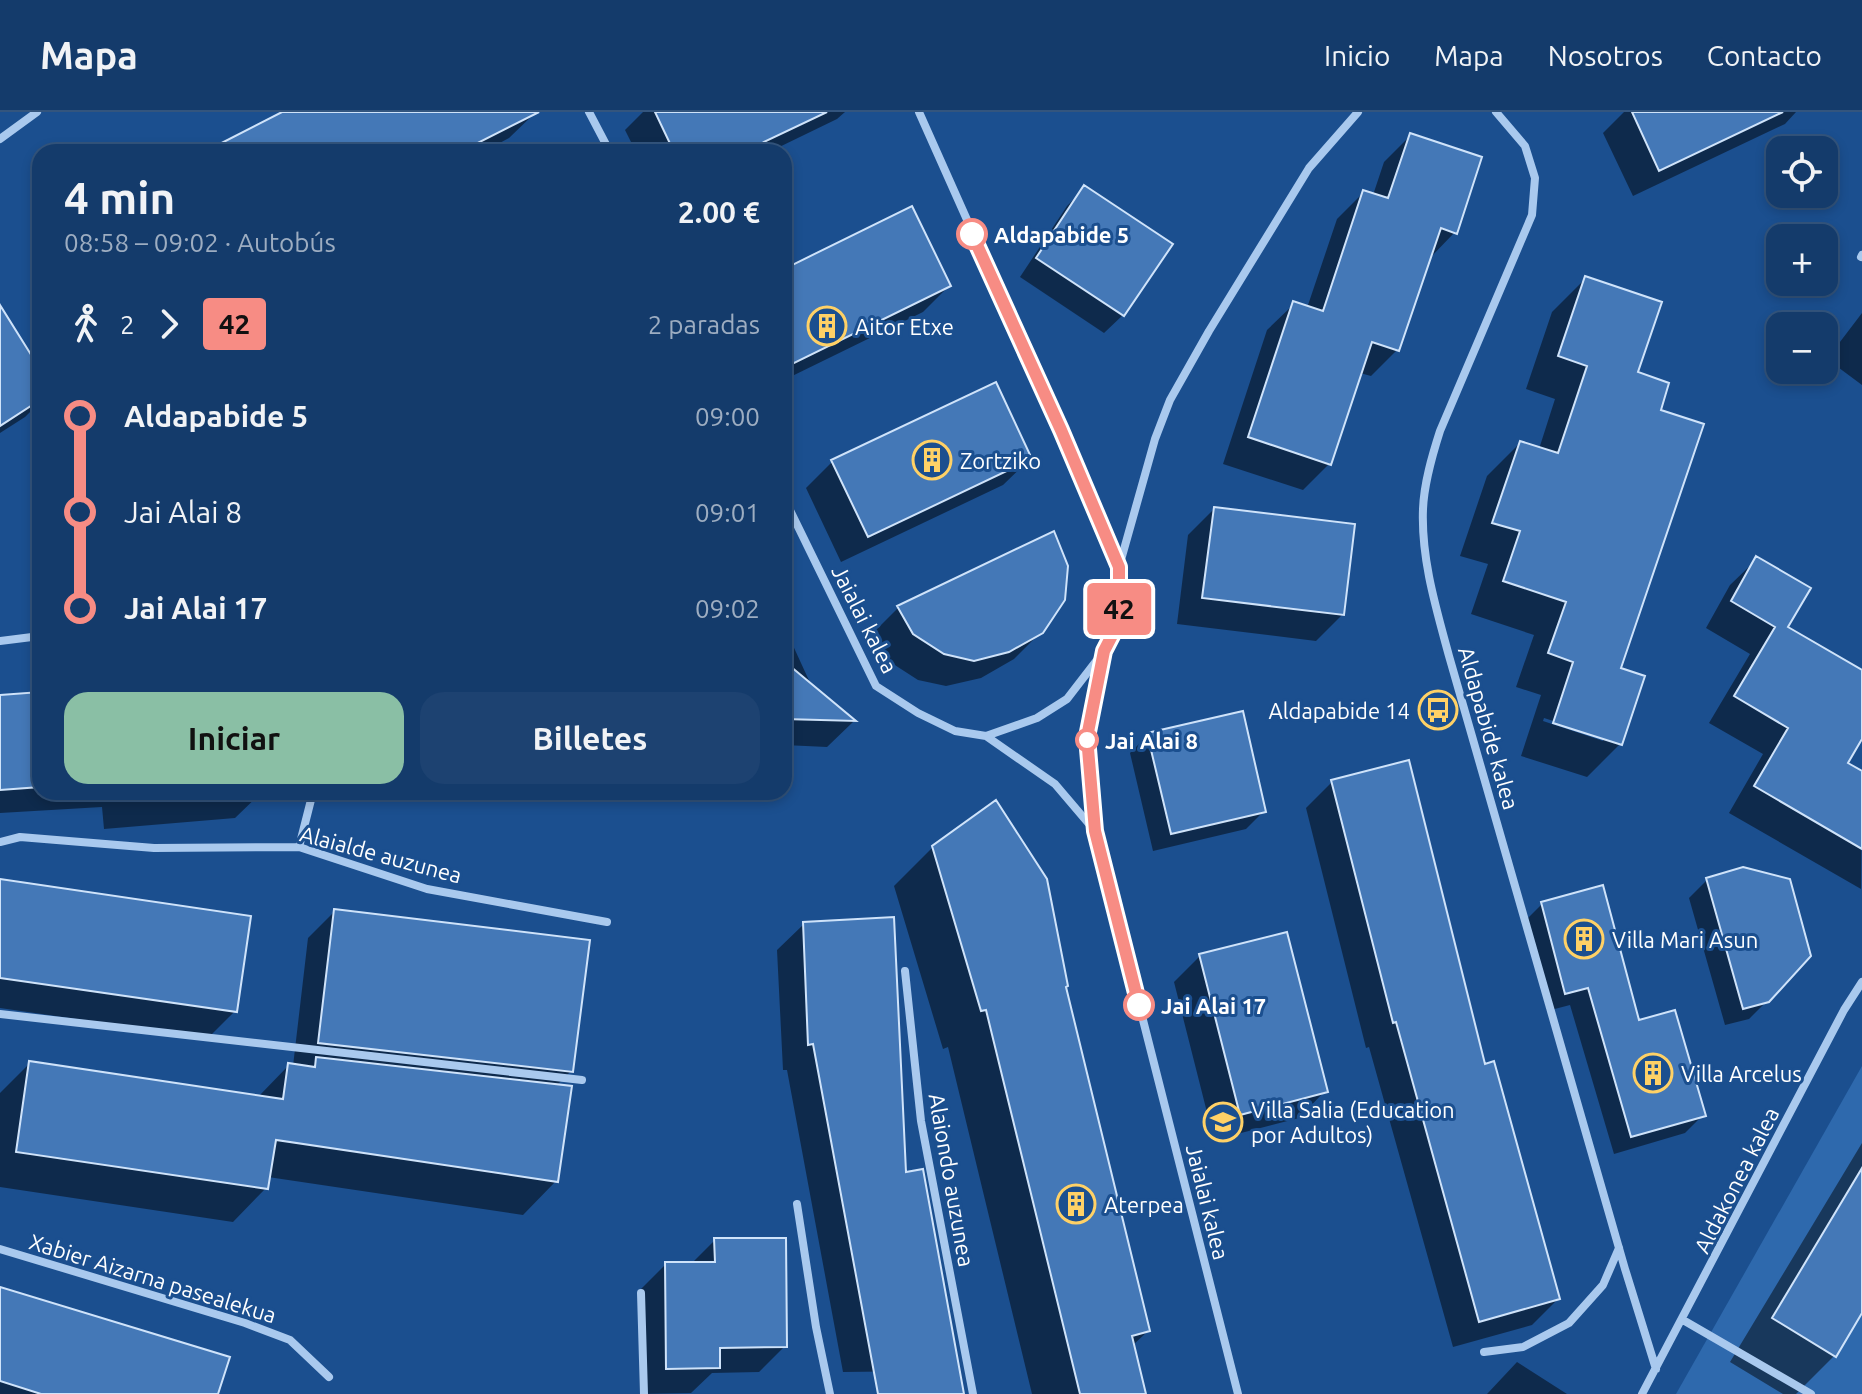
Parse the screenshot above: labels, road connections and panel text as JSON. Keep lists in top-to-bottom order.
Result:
{
  "streets": {
    "street": [
      "Jaialai kalea",
      "Aldapabide kalea",
      "Alaialde auzunea",
      "Alaiondo auzunea",
      "Aldakonea kalea",
      "Xabier Aizarna pasealekua"
    ]
  },
  "crossings": [
    ["Aldapabide kalea", "Aldakonea kalea"]
  ],
  "places": {
    "other": ["Aldapabide 5", "Jai Alai 8", "Jai Alai 17"],
    "building": [
      "Aitor Etxe",
      "Zortziko",
      "Villa Mari Asun",
      "Villa Arcelus",
      "Aterpea"
    ],
    "bus stop": ["Aldapabide 14"],
    "school or university": ["Villa Salia (Education por Adultos)"]
  },
  "lines": ["bus line 42"],
  "page": {
    "header": "Mapa",
    "nav": [
      "Inicio",
      "Mapa",
      "Nosotros",
      "Contacto"
    ],
    "on_map": "42",
    "map_buttons": ["+", "−"],
    "heading": ["4 min", "08:58 – 09:02 · Autobús", "2.00 €"],
    "legs": ["2", "42", "2 paradas"],
    "list": [
      {
        "name": "Aldapabide 5",
        "value": "09:00"
      },
      {
        "name": "Jai Alai 8",
        "value": "09:01"
      },
      {
        "name": "Jai Alai 17",
        "value": "09:02"
      }
    ],
    "buttons": ["Iniciar", "Billetes"]
  }
}
